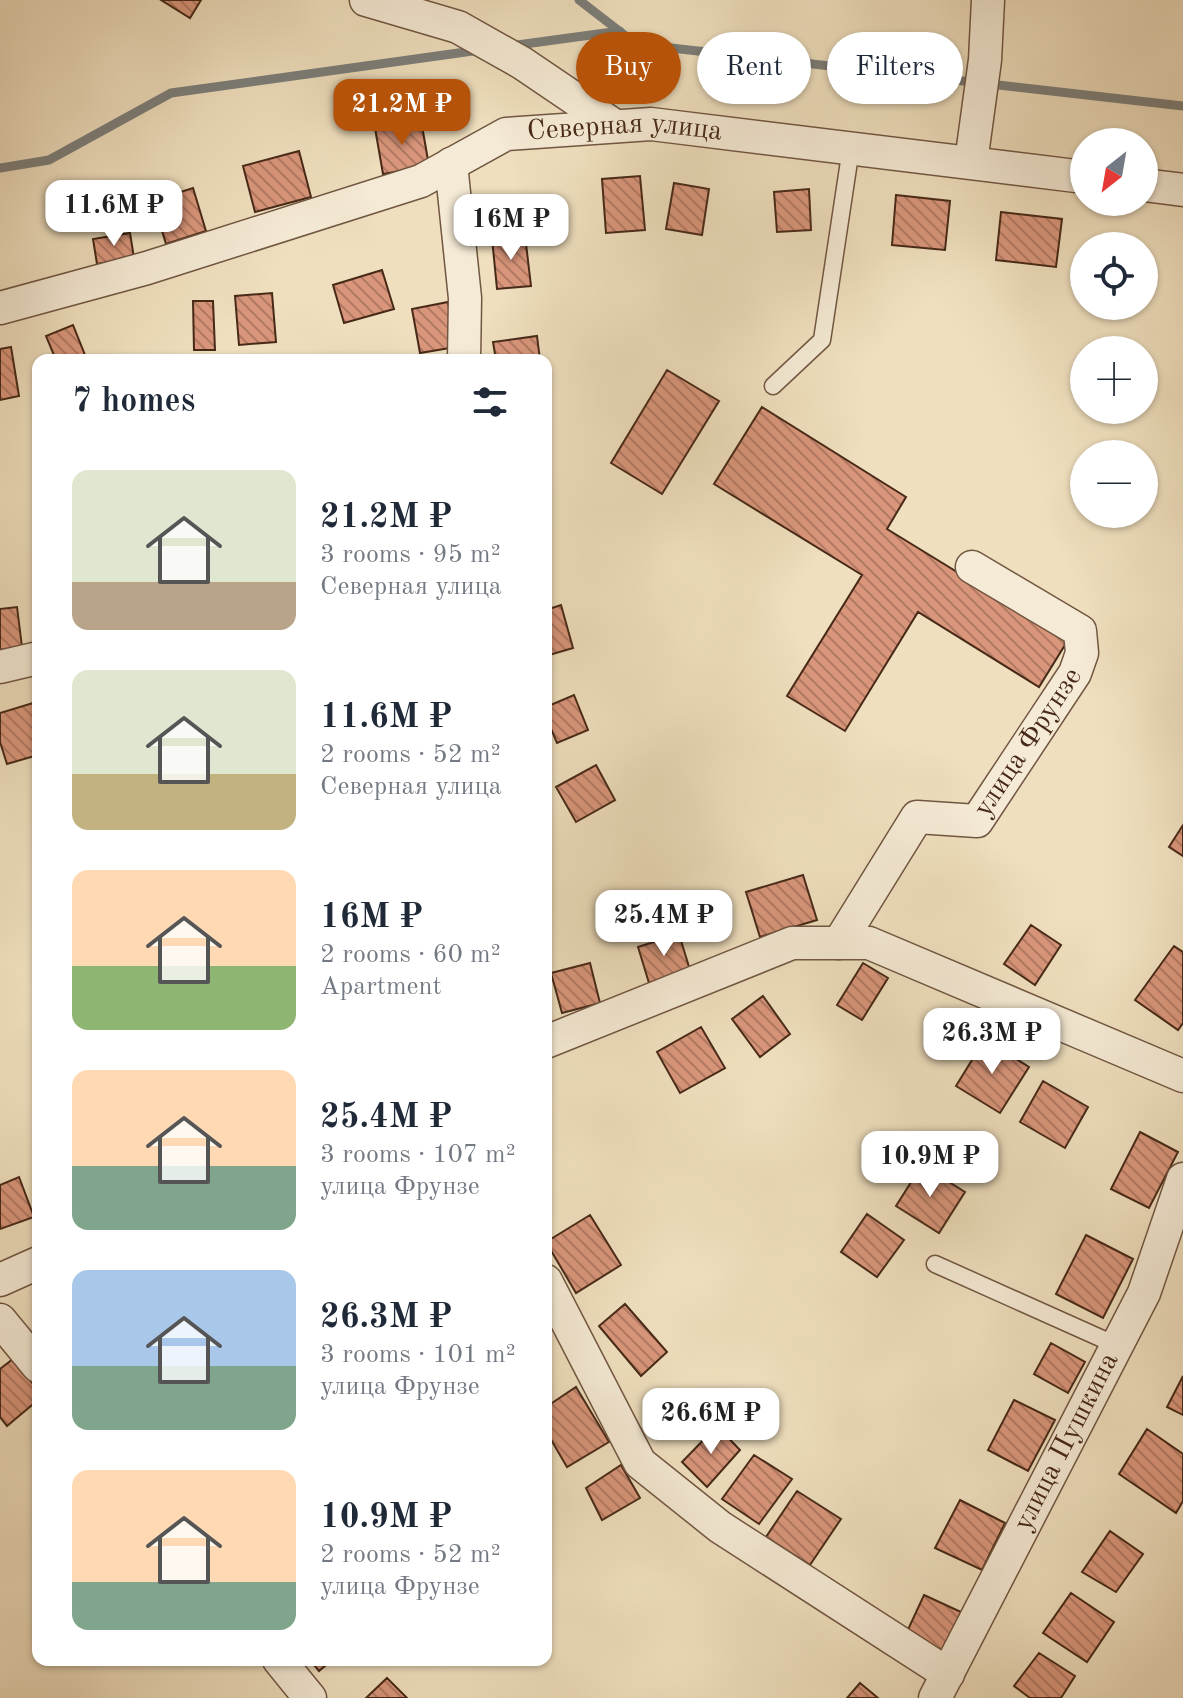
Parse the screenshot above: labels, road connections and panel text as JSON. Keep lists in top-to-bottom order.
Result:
{
  "streets": {
    "street": ["Северная улица", "улица Фрунзе", "улица Пушкина"]
  },
  "north": "bottom left",
  "page": {
    "chip": ["Buy", "Rent", "Filters"],
    "price": [
      "21.2M ₽",
      "11.6M ₽",
      "16M ₽",
      "25.4M ₽",
      "26.3M ₽",
      "10.9M ₽",
      "26.6M ₽"
    ],
    "map_buttons": ["+", "−"],
    "heading": "7 homes",
    "list": [
      {
        "name": "21.2M ₽",
        "note": "3 rooms · 95 m² · Северная улица"
      },
      {
        "name": "11.6M ₽",
        "note": "2 rooms · 52 m² · Северная улица"
      },
      {
        "name": "16M ₽",
        "note": "2 rooms · 60 m² · Apartment"
      },
      {
        "name": "25.4M ₽",
        "note": "3 rooms · 107 m² · улица Фрунзе"
      },
      {
        "name": "26.3M ₽",
        "note": "3 rooms · 101 m² · улица Фрунзе"
      },
      {
        "name": "10.9M ₽",
        "note": "2 rooms · 52 m² · улица Фрунзе"
      }
    ]
  }
}
